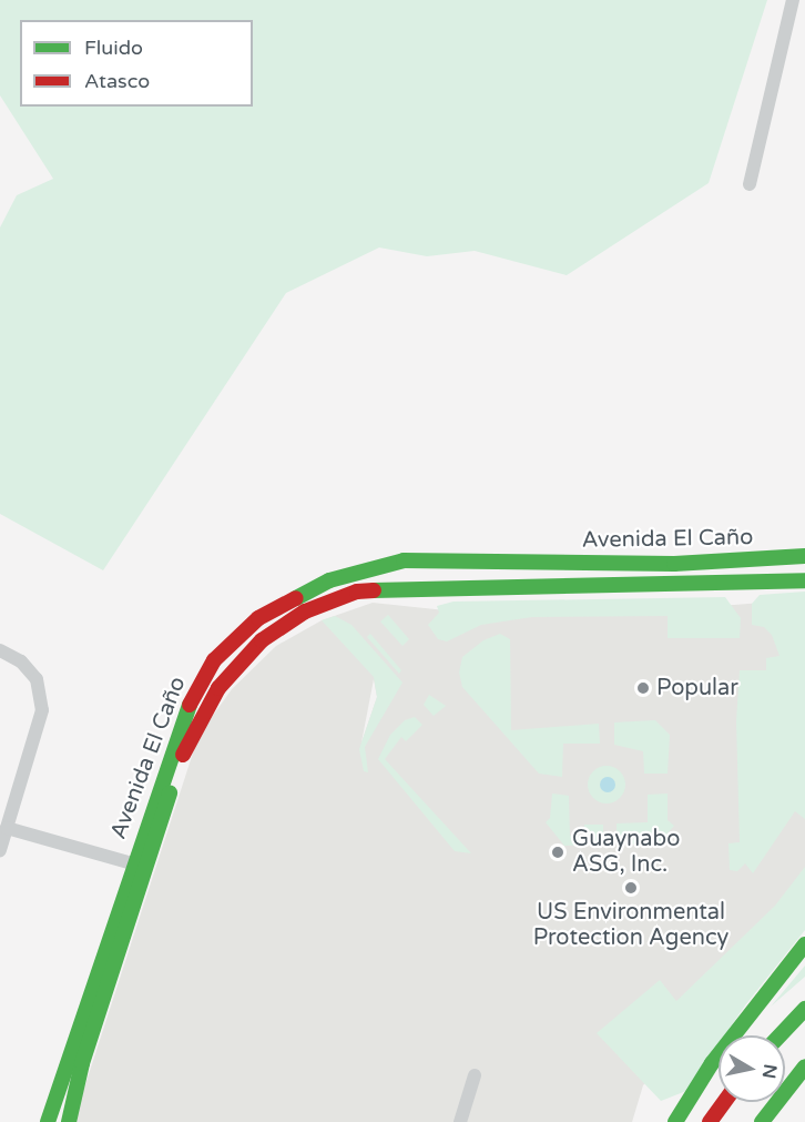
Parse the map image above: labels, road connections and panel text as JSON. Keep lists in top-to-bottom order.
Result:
{
  "streets": {
    "main road": ["Avenida El Caño"]
  },
  "places": ["Popular", "Guaynabo ASG, Inc.", "US Environmental Protection Agency"],
  "legend": ["Fluido", "Atasco"],
  "north": "right"
}
